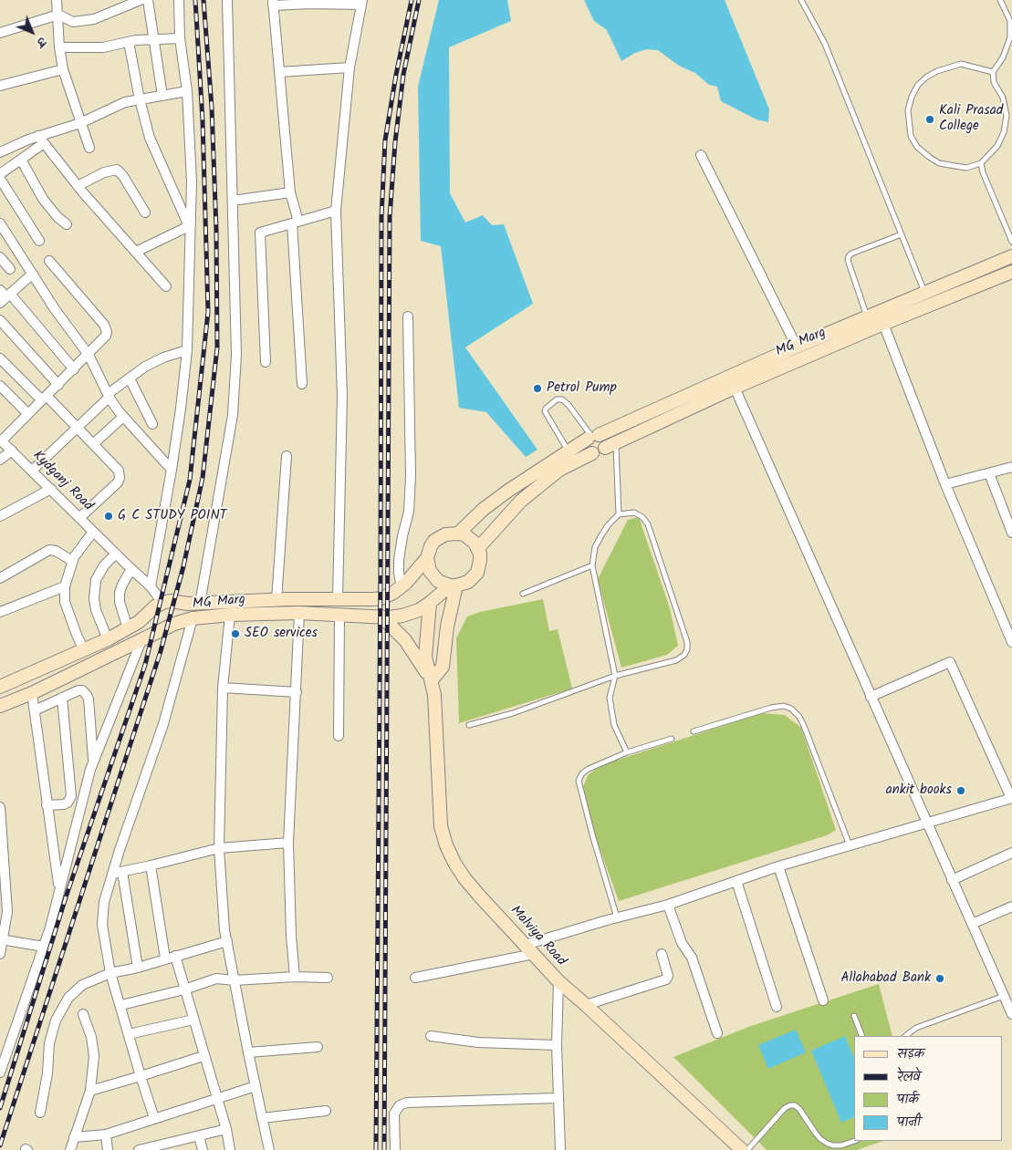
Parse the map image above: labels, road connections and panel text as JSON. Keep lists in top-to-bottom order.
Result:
{
  "streets": {
    "main road": ["MG Marg", "Malviya Road"],
    "street": ["Kydganj Road"]
  },
  "crossings": [
    ["MG Marg", "Kydganj Road"],
    ["MG Marg", "Malviya Road"]
  ],
  "places": [
    "Kali Prasad College",
    "Petrol Pump",
    "G C STUDY POINT",
    "SEO services",
    "ankit books",
    "Allahabad Bank"
  ],
  "legend": [
    "सड़क",
    "रेलवे",
    "पार्क",
    "पानी"
  ],
  "north": "bottom right"
}
